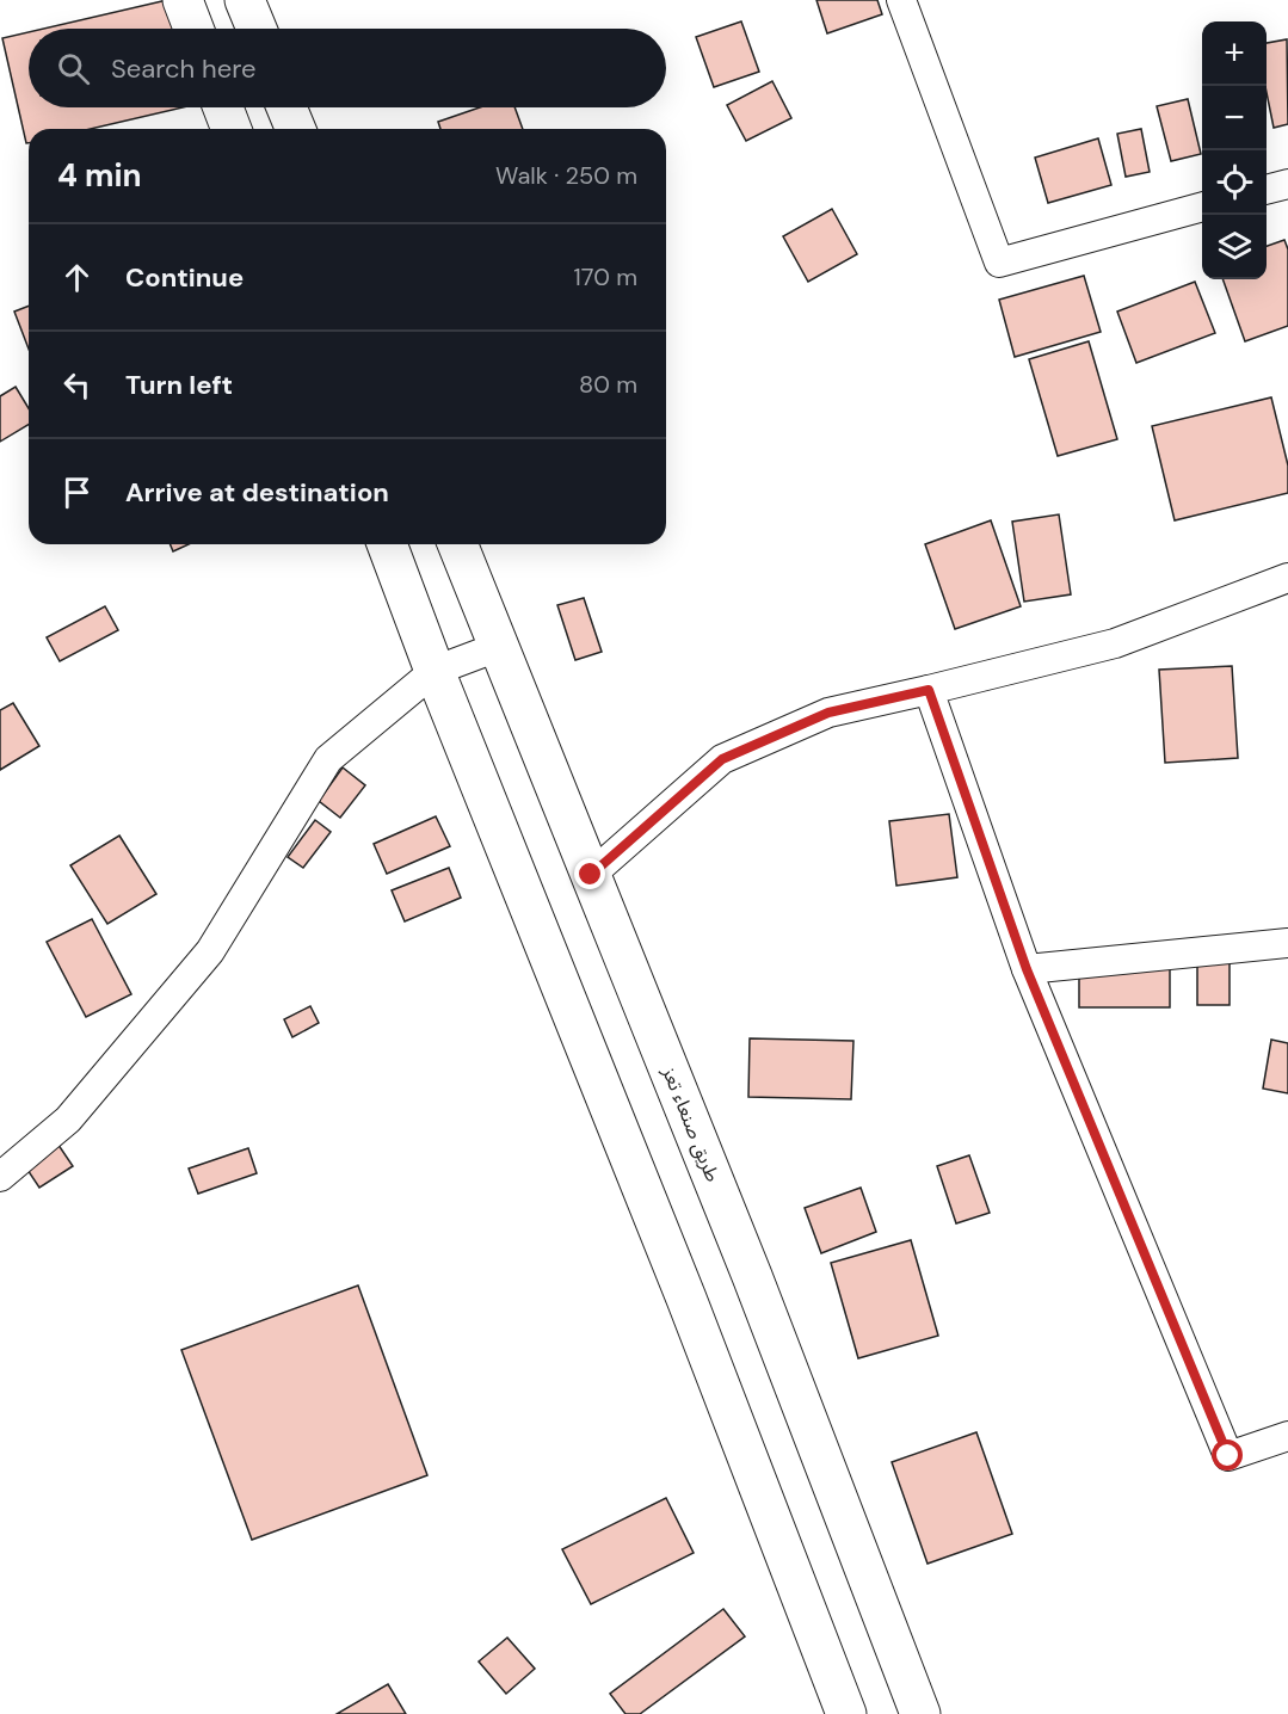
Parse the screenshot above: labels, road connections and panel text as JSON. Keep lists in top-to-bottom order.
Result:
{
  "streets": {
    "highway": ["طريق صنعاء تعز"]
  },
  "page": {
    "map_buttons": ["+", "−"],
    "search": "Search here",
    "heading": ["4 min", "Walk · 250 m"],
    "list": [
      ["Continue", "170 m"],
      ["Turn left", "80 m"],
      "Arrive at destination"
    ]
  }
}
